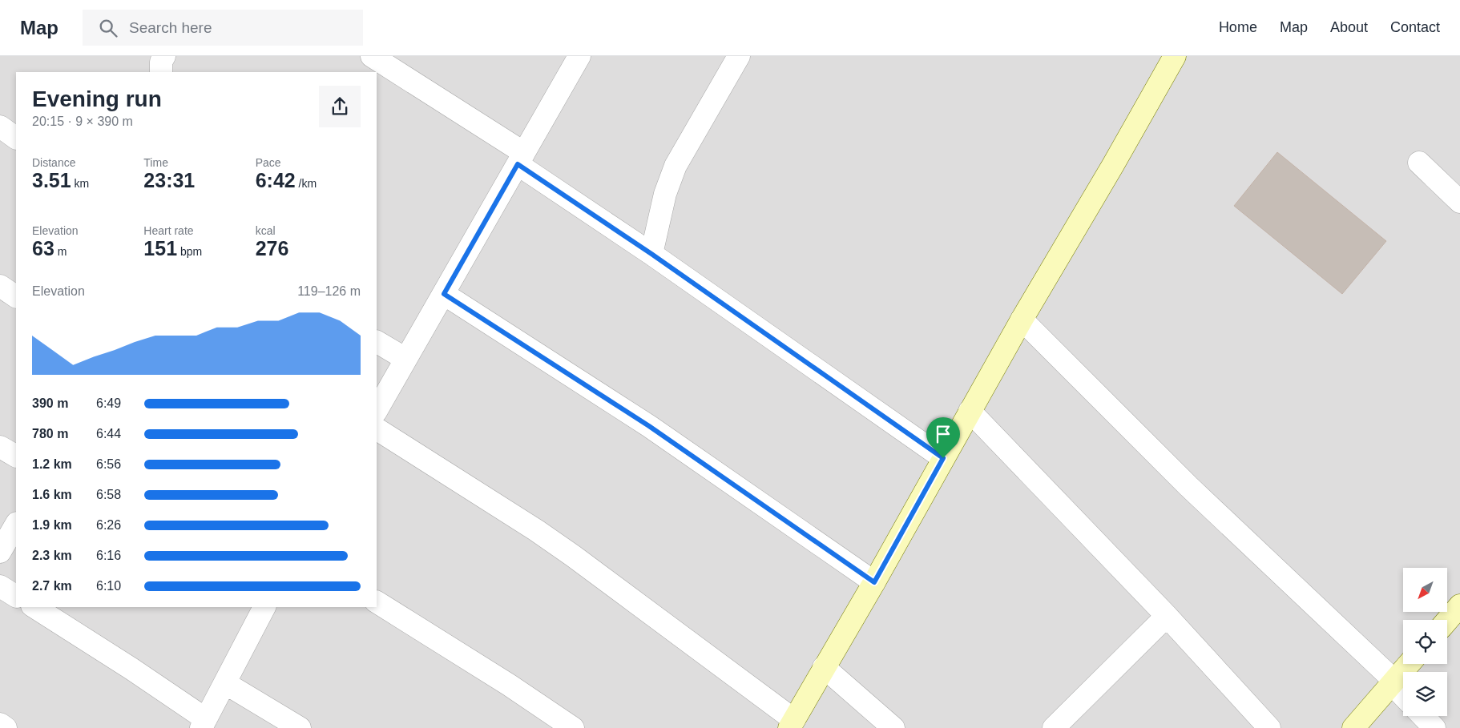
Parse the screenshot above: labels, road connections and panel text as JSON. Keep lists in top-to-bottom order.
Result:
{
  "north": "bottom left",
  "page": {
    "header": "Map",
    "search": "Search here",
    "nav": [
      "Home",
      "Map",
      "About",
      "Contact"
    ],
    "heading": ["Evening run", "20:15 · 9 × 390 m"],
    "stats": [
      ["Distance", "3.51 km"],
      ["Time", "23:31"],
      ["Pace", "6:42 /km"],
      ["Elevation", "63 m"],
      ["Heart rate", "151 bpm"],
      ["kcal", "276"]
    ],
    "chart": ["Elevation", "119–126 m"],
    "list": [
      {
        "name": "390 m",
        "note": "6:49"
      },
      {
        "name": "780 m",
        "note": "6:44"
      },
      {
        "name": "1.2 km",
        "note": "6:56"
      },
      {
        "name": "1.6 km",
        "note": "6:58"
      },
      {
        "name": "1.9 km",
        "note": "6:26"
      },
      {
        "name": "2.3 km",
        "note": "6:16"
      },
      {
        "name": "2.7 km",
        "note": "6:10"
      }
    ]
  }
}
